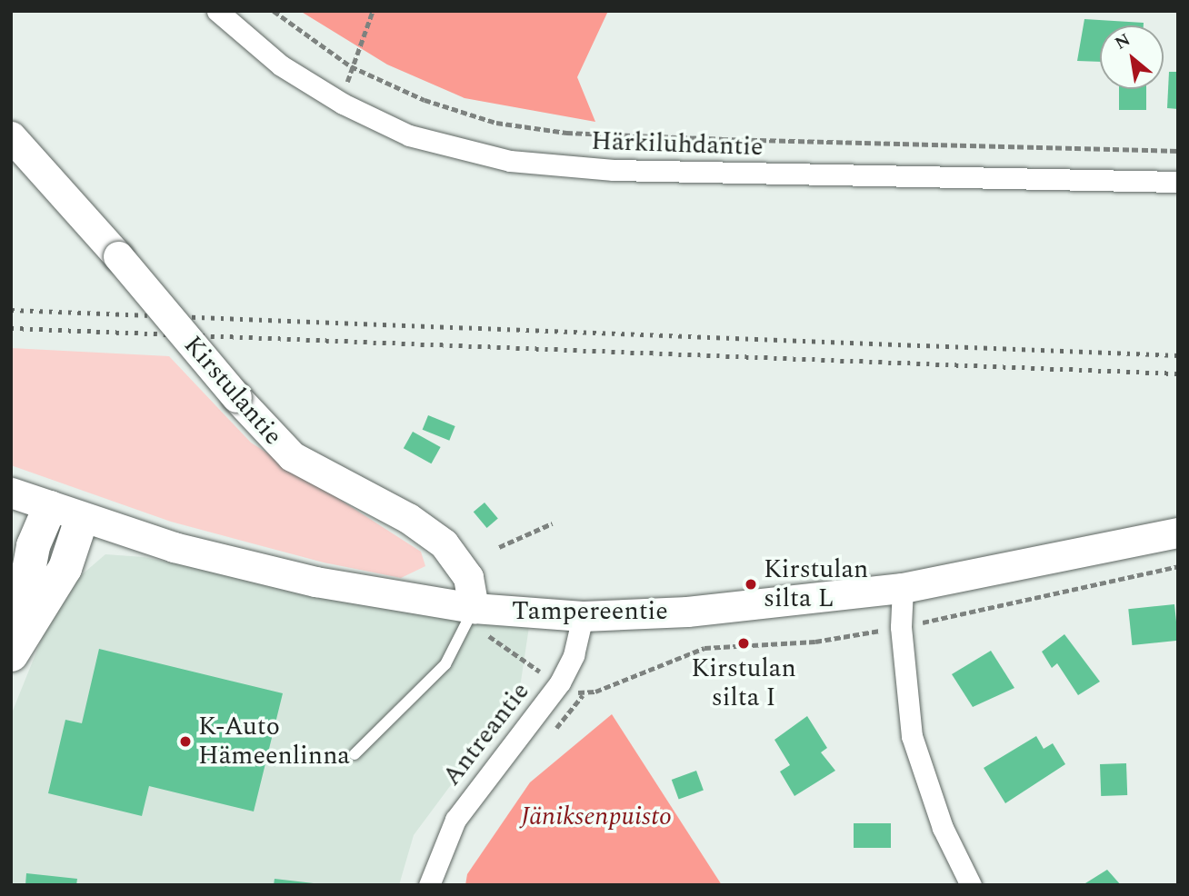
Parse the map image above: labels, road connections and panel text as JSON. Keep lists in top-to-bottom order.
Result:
{
  "streets": {
    "main road": ["Kirstulantie", "Tampereentie"],
    "street": ["Härkiluhdantie", "Antreantie"]
  },
  "crossings": [
    ["Kirstulantie", "Tampereentie"],
    ["Tampereentie", "Antreantie"]
  ],
  "parks": ["Jäniksenpuisto"],
  "places": ["Kirstulan silta L", "Kirstulan silta I", "K-Auto Hämeenlinna"],
  "north": "top left"
}
